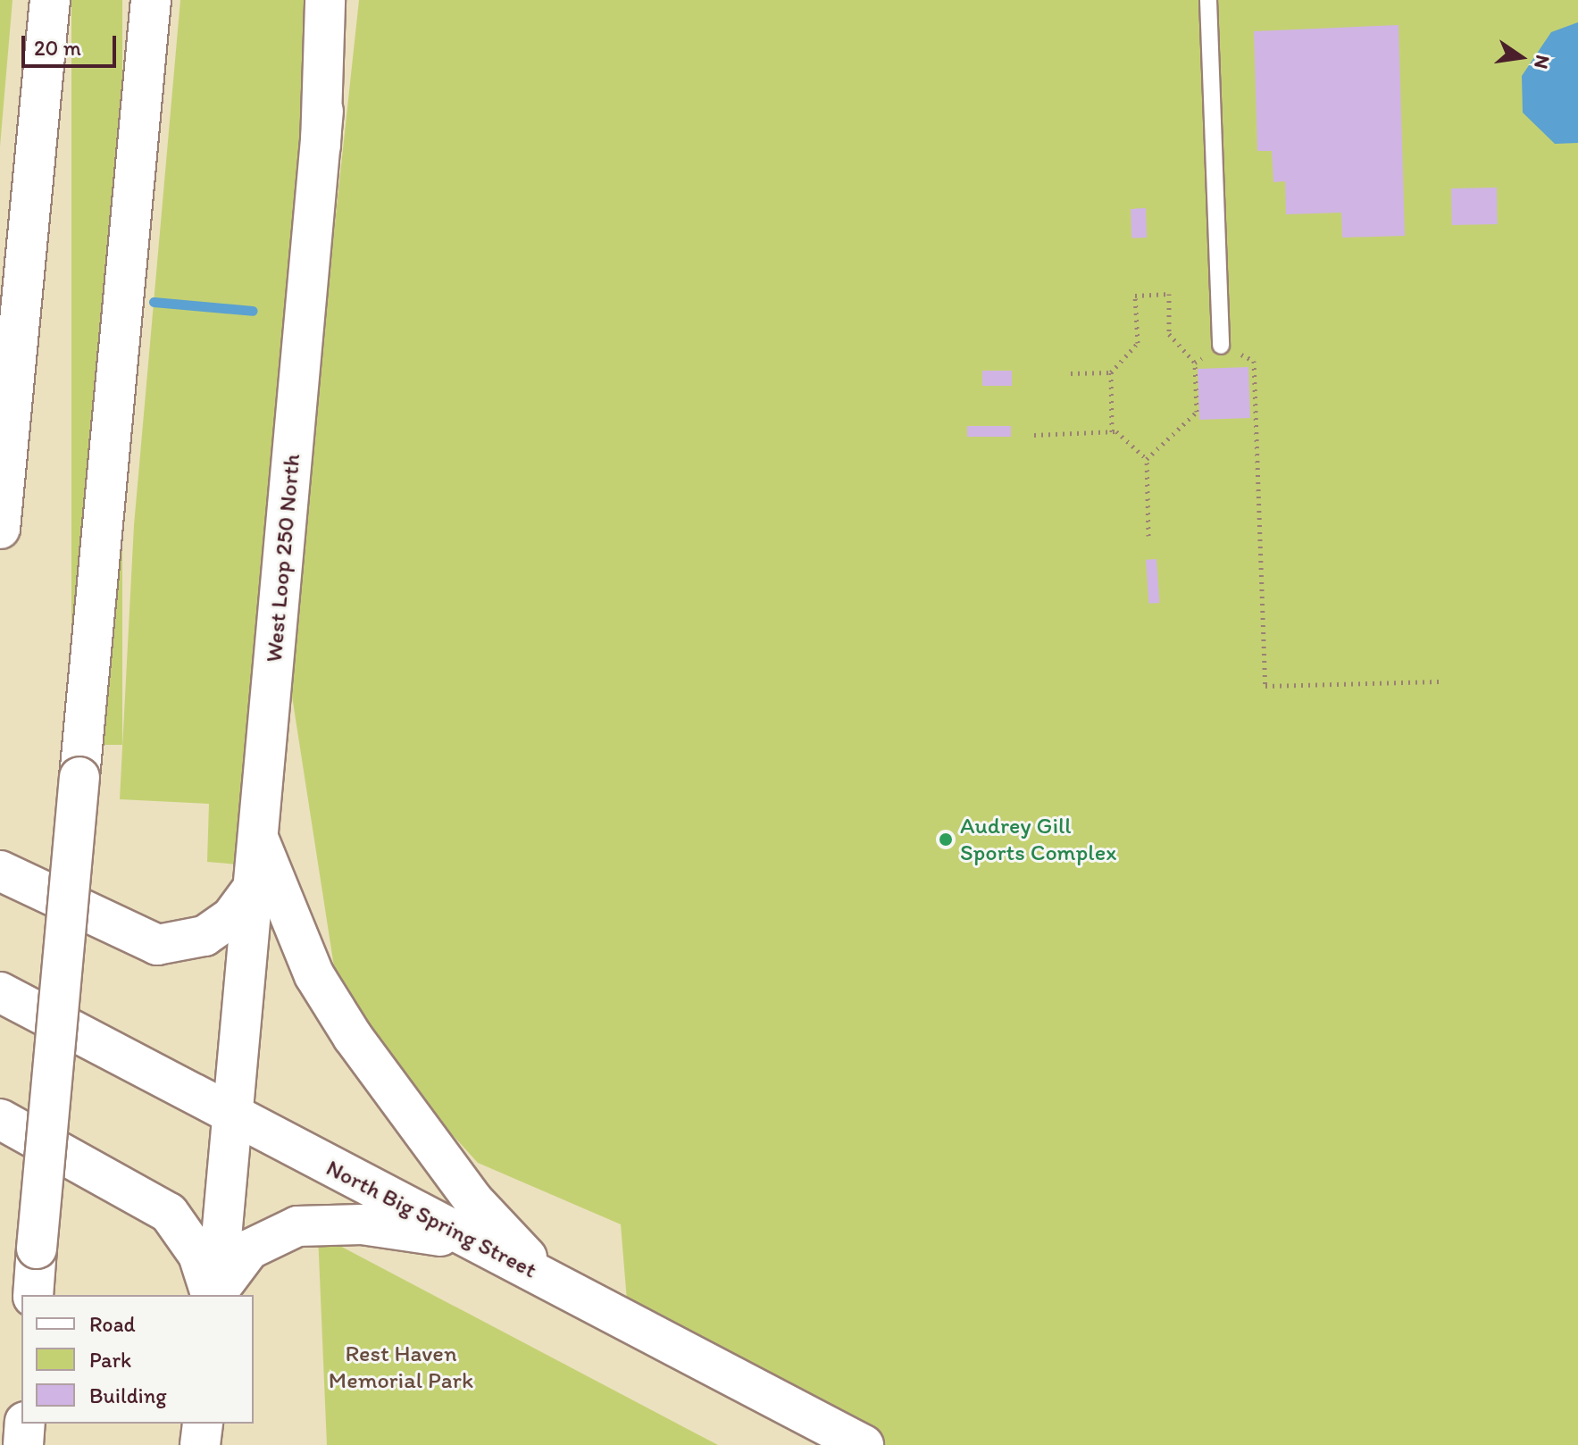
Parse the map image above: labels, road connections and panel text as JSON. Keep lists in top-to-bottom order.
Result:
{
  "streets": {
    "main road": ["West Loop 250 North", "North Big Spring Street"]
  },
  "crossings": [
    ["West Loop 250 North", "North Big Spring Street"]
  ],
  "parks": ["Rest Haven Memorial Park"],
  "places": ["Audrey Gill Sports Complex"],
  "legend": ["Road", "Park", "Building"],
  "scale_bar": "20 m",
  "north": "right"
}
